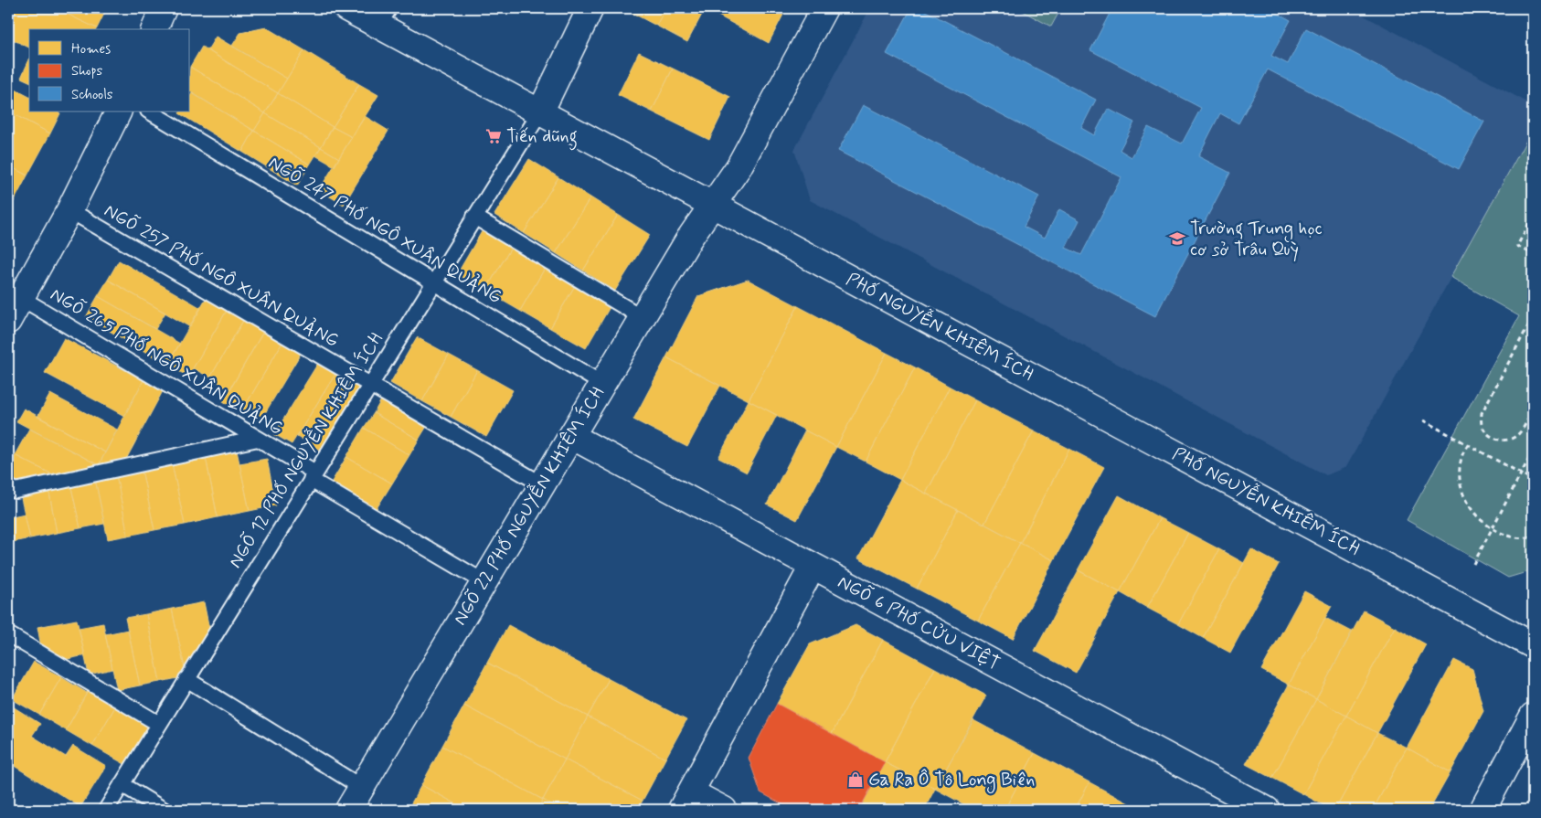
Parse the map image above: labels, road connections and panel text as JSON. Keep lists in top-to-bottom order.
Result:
{
  "streets": {
    "street": ["PHỐ NGUYỄN KHIÊM ÍCH", "NGÕ 22 PHỐ NGUYỄN KHIÊM ÍCH", "NGÕ 6 PHỐ CỬU VIỆT"],
    "lane": [
      "NGÕ 247 PHỐ NGÔ XUÂN QUẢNG",
      "NGÕ 257 PHỐ NGÔ XUÂN QUẢNG",
      "NGÕ 265 PHỐ NGÔ XUÂN QUẢNG",
      "NGÕ 12 PHỐ NGUYỄN KHIÊM ÍCH"
    ]
  },
  "crossings": [
    ["NGÕ 247 PHỐ NGÔ XUÂN QUẢNG", "NGÕ 12 PHỐ NGUYỄN KHIÊM ÍCH"],
    ["NGÕ 247 PHỐ NGÔ XUÂN QUẢNG", "NGÕ 22 PHỐ NGUYỄN KHIÊM ÍCH"],
    ["NGÕ 257 PHỐ NGÔ XUÂN QUẢNG", "NGÕ 12 PHỐ NGUYỄN KHIÊM ÍCH"],
    ["NGÕ 257 PHỐ NGÔ XUÂN QUẢNG", "NGÕ 22 PHỐ NGUYỄN KHIÊM ÍCH"],
    ["PHỐ NGUYỄN KHIÊM ÍCH", "NGÕ 12 PHỐ NGUYỄN KHIÊM ÍCH"],
    ["PHỐ NGUYỄN KHIÊM ÍCH", "NGÕ 22 PHỐ NGUYỄN KHIÊM ÍCH"],
    ["NGÕ 265 PHỐ NGÔ XUÂN QUẢNG", "NGÕ 12 PHỐ NGUYỄN KHIÊM ÍCH"],
    ["NGÕ 265 PHỐ NGÔ XUÂN QUẢNG", "NGÕ 22 PHỐ NGUYỄN KHIÊM ÍCH"],
    ["NGÕ 22 PHỐ NGUYỄN KHIÊM ÍCH", "NGÕ 6 PHỐ CỬU VIỆT"]
  ],
  "places": {
    "supermarket": ["Tiến dũng"],
    "school or university": ["Trường Trung học cơ sở Trâu Quỳ"],
    "shop": ["Ga Ra Ô Tô Long Biên"]
  },
  "legend": ["Homes", "Shops", "Schools"]
}
